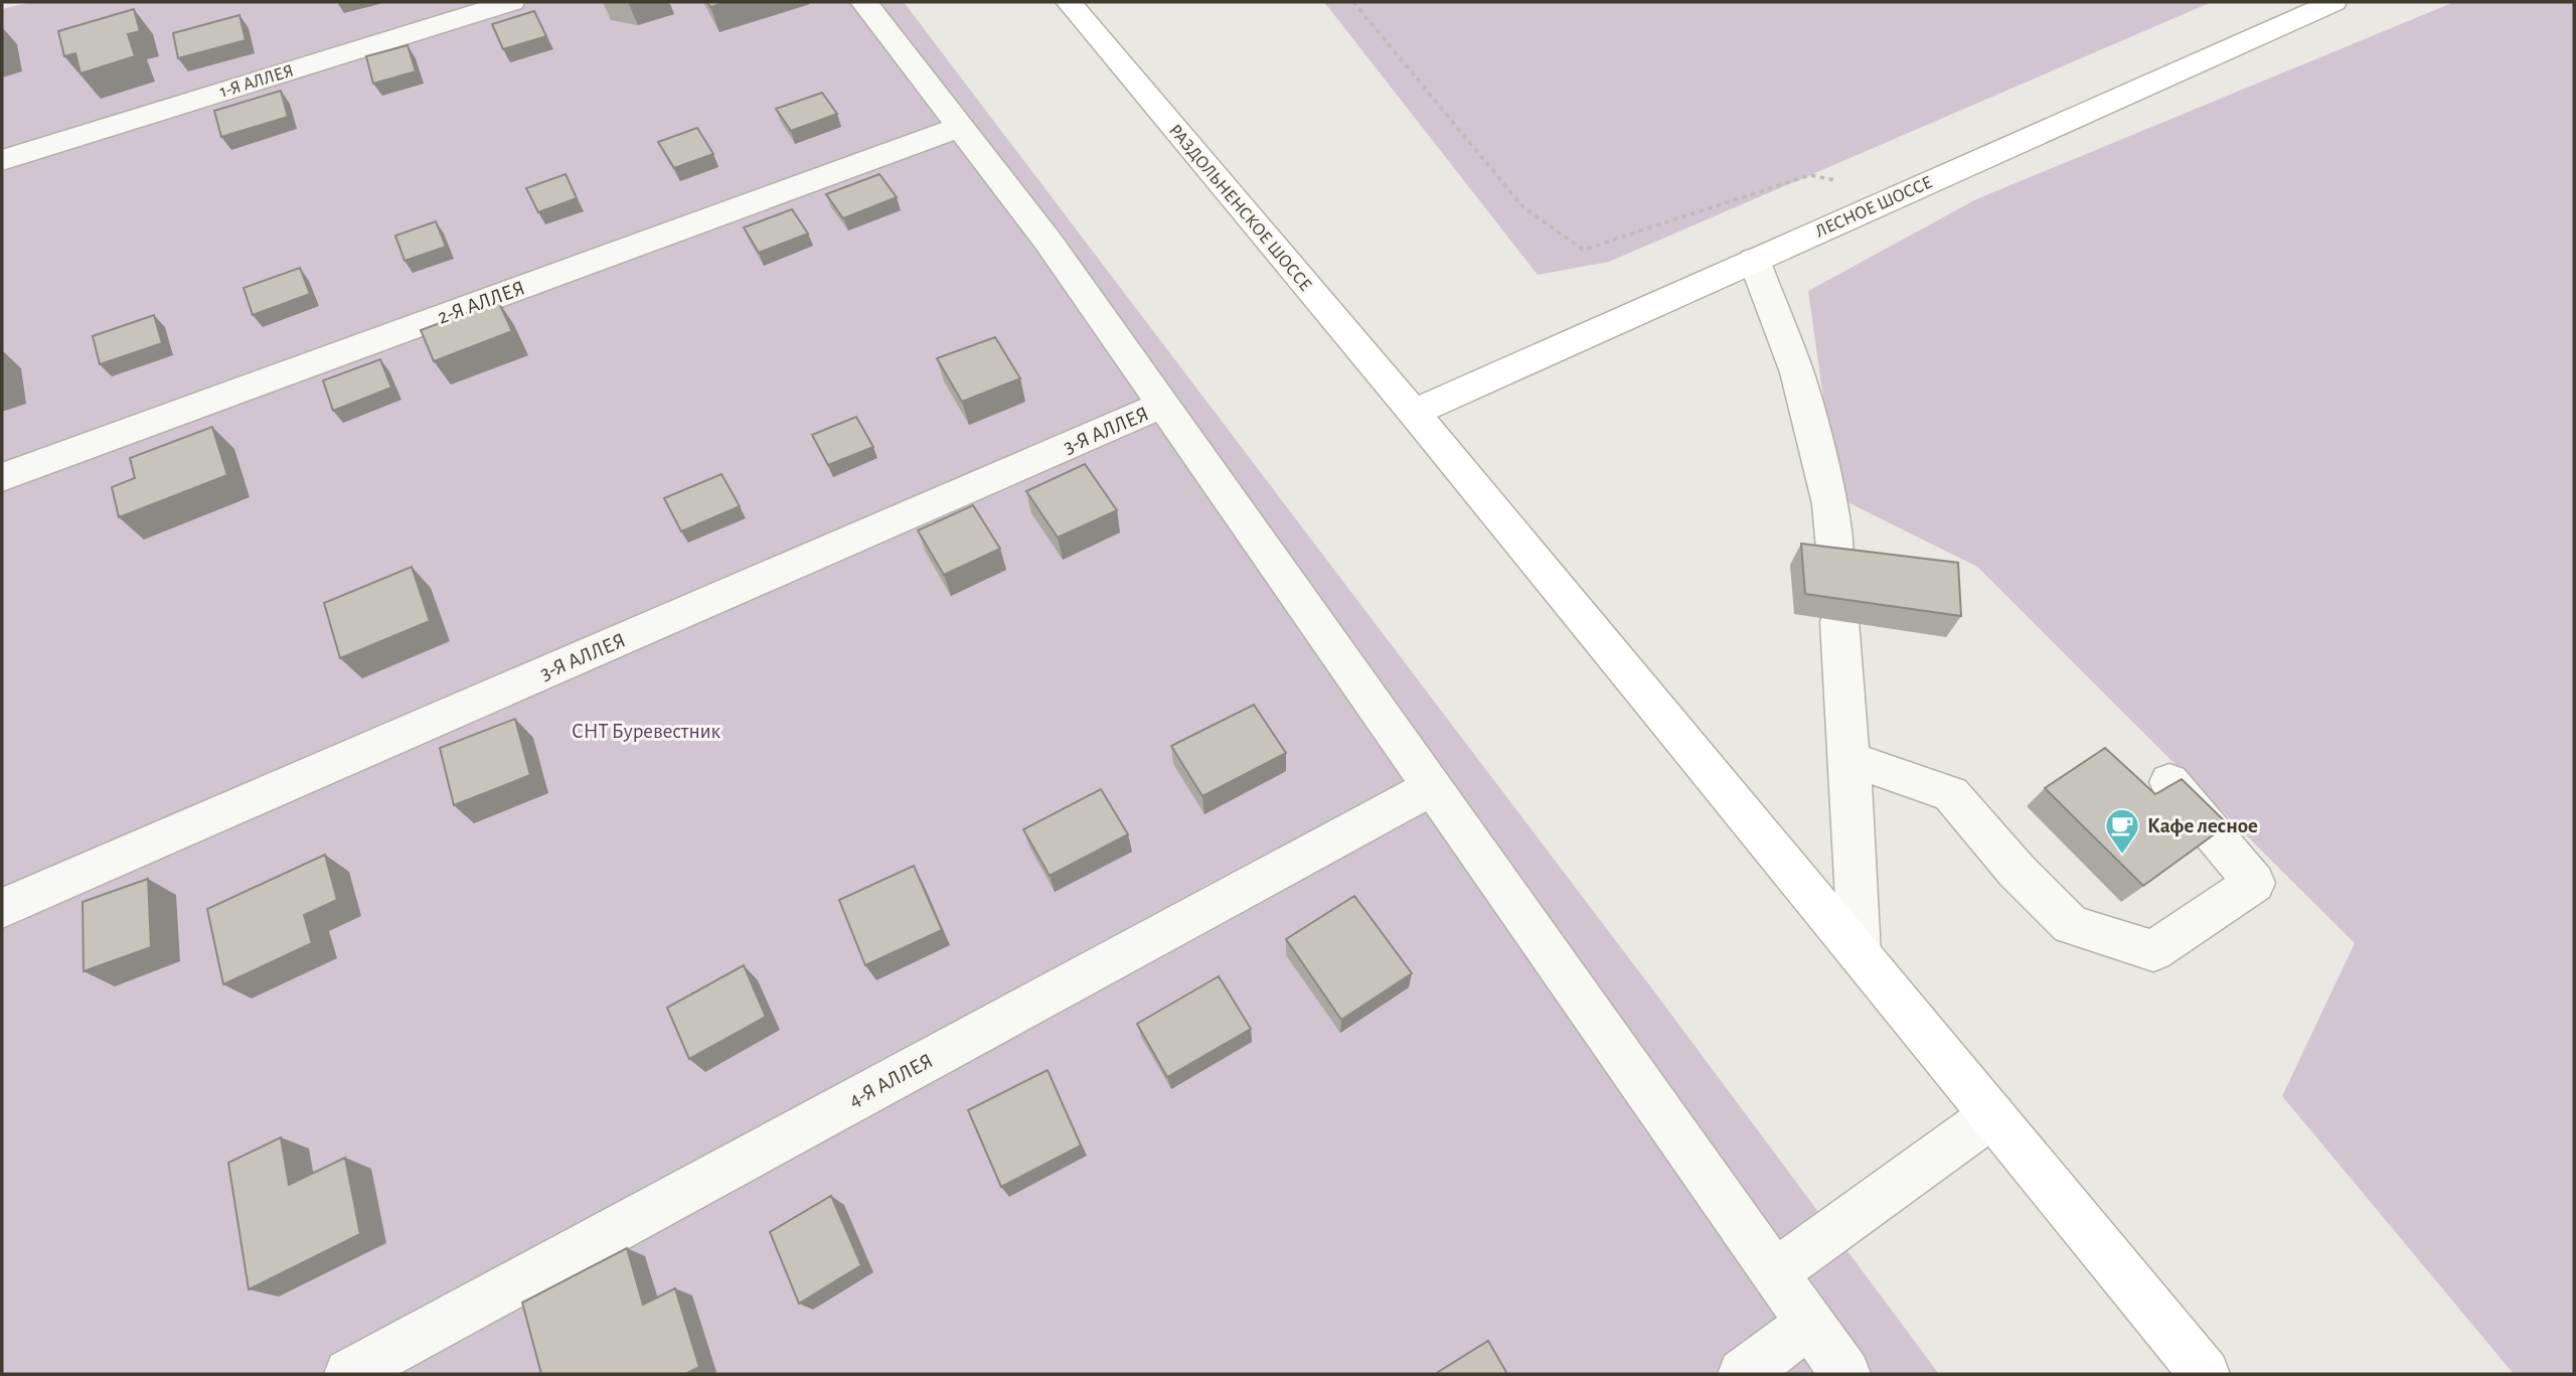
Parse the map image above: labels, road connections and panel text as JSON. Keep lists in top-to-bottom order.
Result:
{
  "streets": {
    "main road": ["ЛЕСНОЕ ШОССЕ", "РАЗДОЛЬНЕНСКОЕ ШОССЕ"],
    "lane": [
      "1-Я АЛЛЕЯ",
      "2-Я АЛЛЕЯ",
      "3-Я АЛЛЕЯ",
      "4-Я АЛЛЕЯ"
    ]
  },
  "crossings": [
    ["ЛЕСНОЕ ШОССЕ", "РАЗДОЛЬНЕНСКОЕ ШОССЕ"]
  ],
  "parks": ["СНТ Буревестник"],
  "places": {
    "cafe": ["Кафе лесное"]
  }
}
